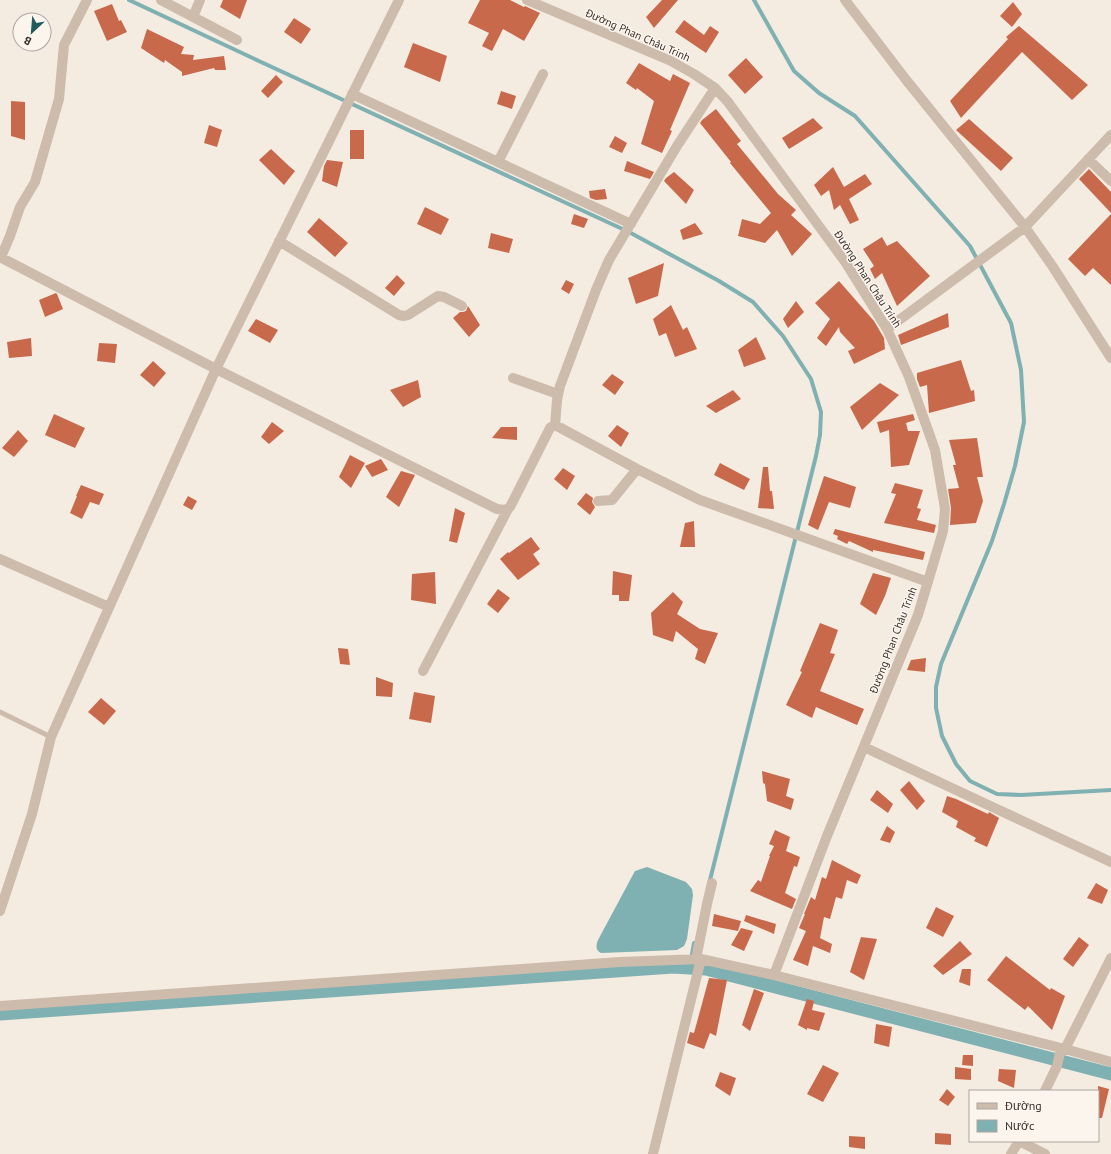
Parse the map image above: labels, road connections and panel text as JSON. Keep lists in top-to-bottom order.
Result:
{
  "streets": {
    "street": ["Đường Phan Châu Trinh"]
  },
  "legend": ["Đường", "Nước"],
  "north": "bottom left"
}
